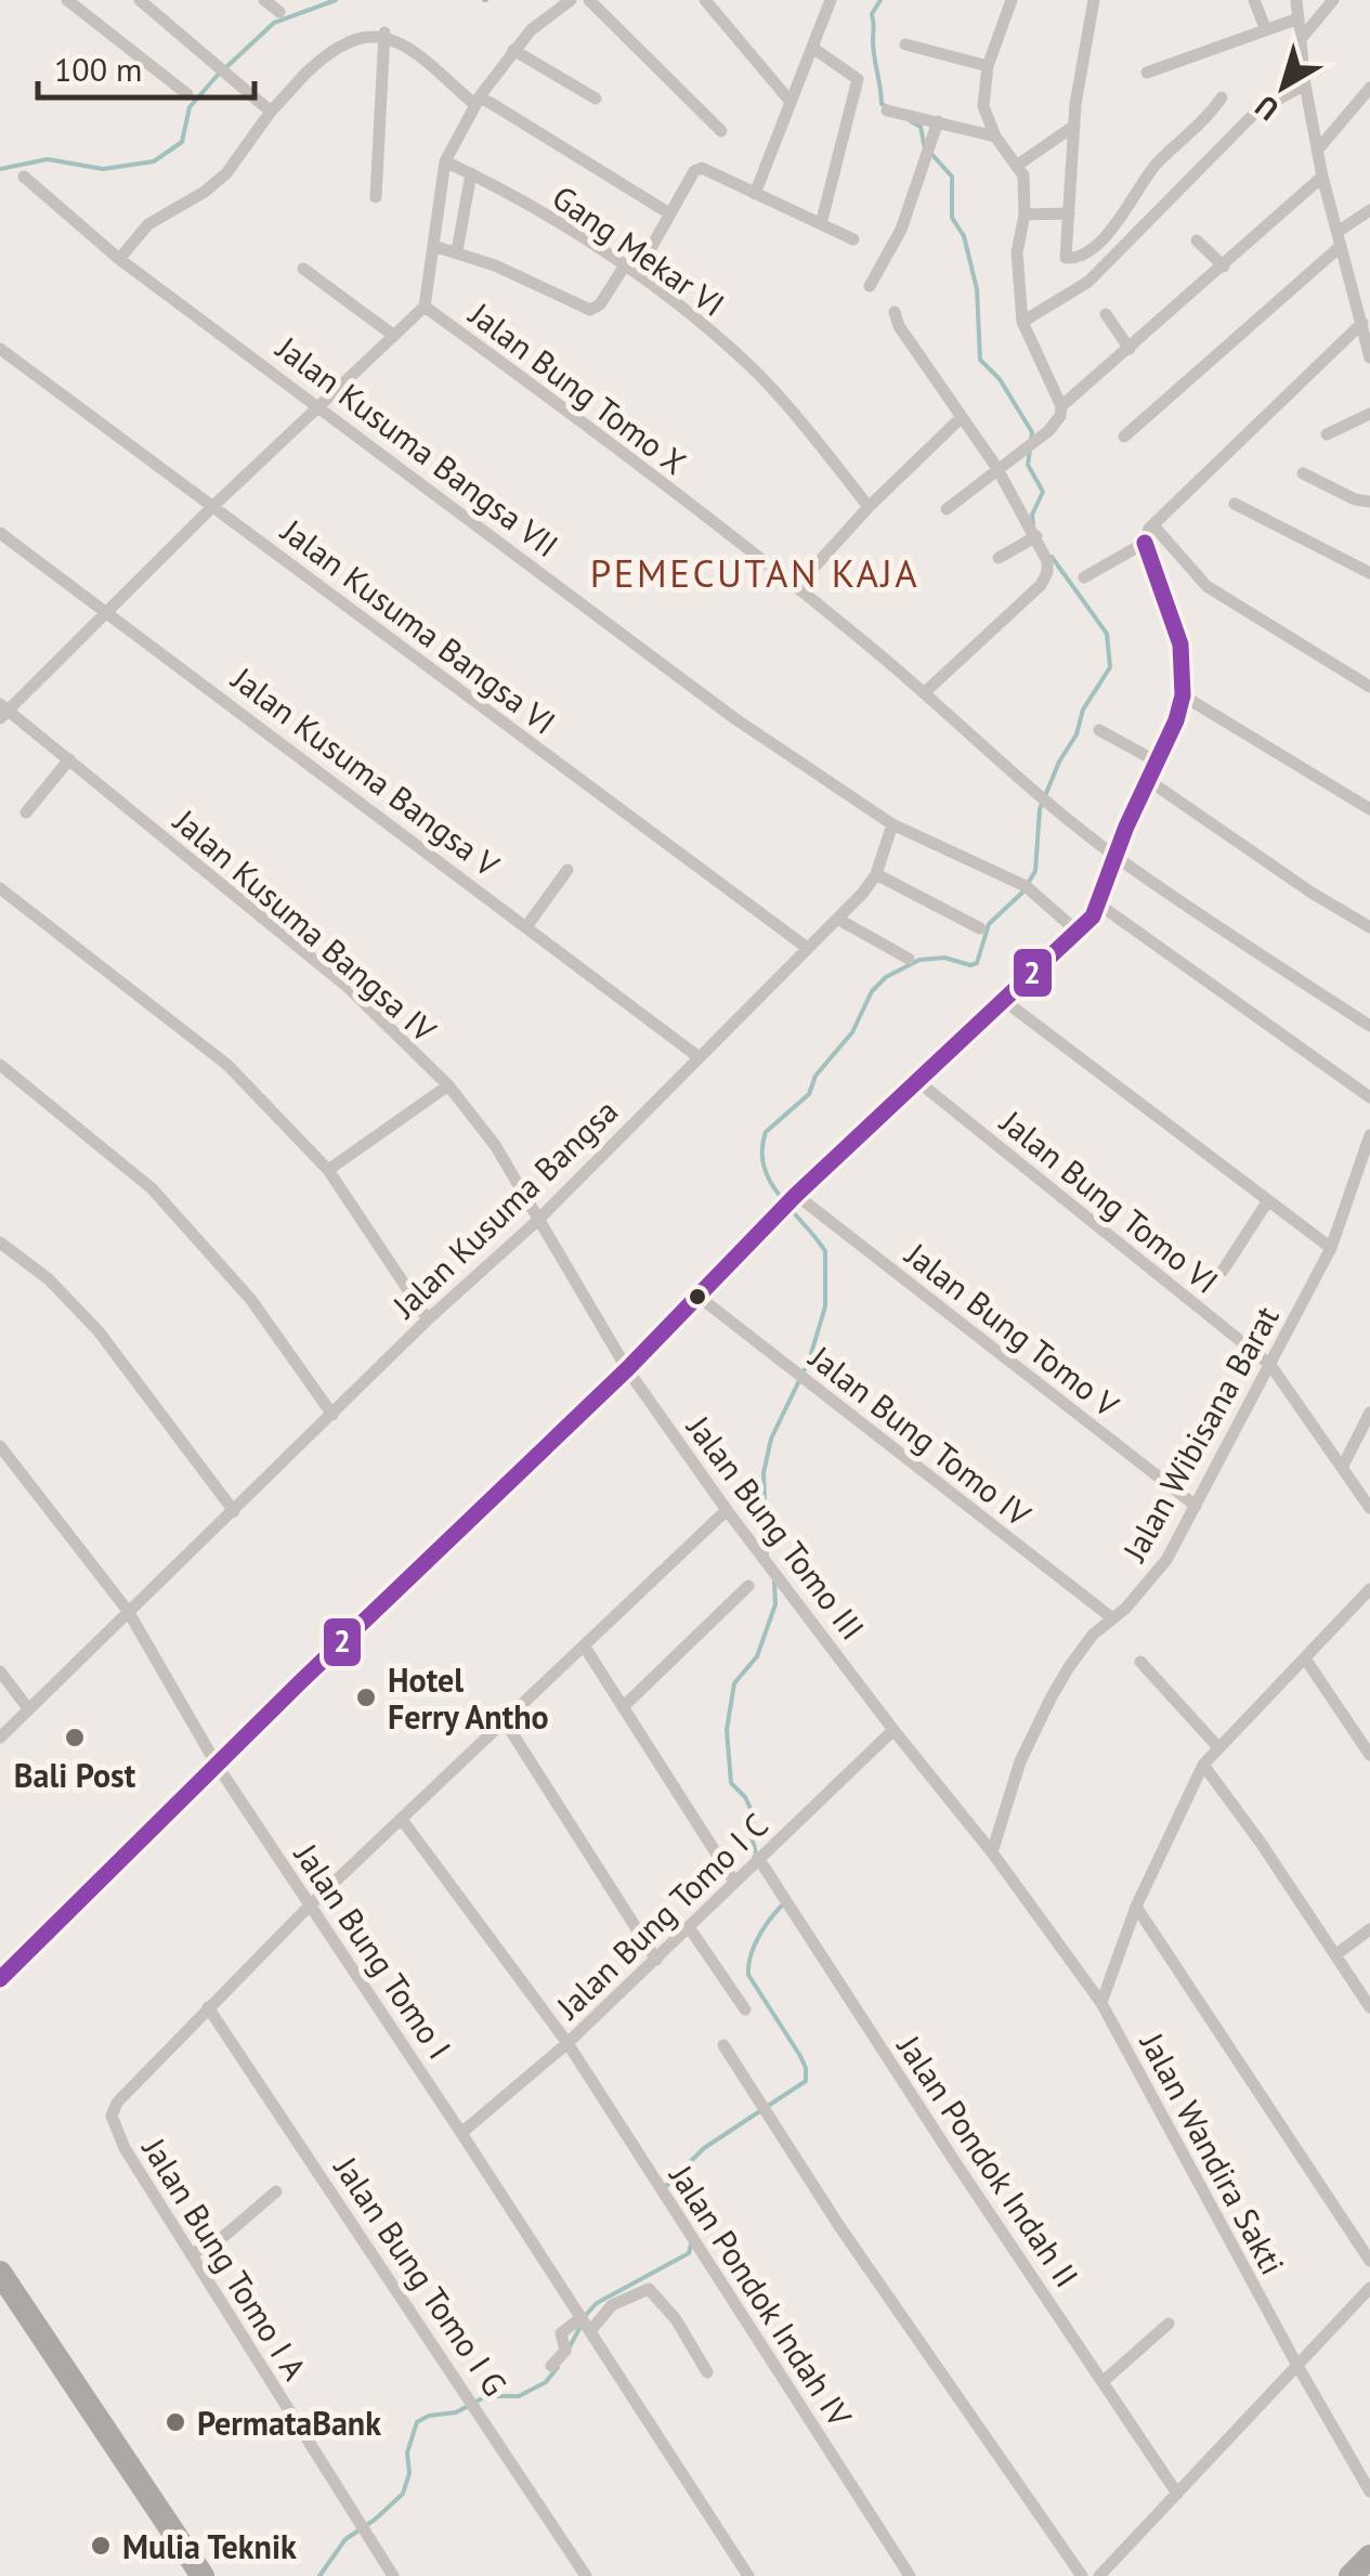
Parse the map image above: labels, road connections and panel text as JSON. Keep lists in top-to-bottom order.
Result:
{
  "streets": {
    "street": [
      "Gang Mekar VI",
      "Jalan Bung Tomo X",
      "Jalan Kusuma Bangsa VII",
      "Jalan Kusuma Bangsa VI",
      "Jalan Kusuma Bangsa V",
      "Jalan Kusuma Bangsa IV",
      "Jalan Bung Tomo VI",
      "Jalan Kusuma Bangsa",
      "Jalan Bung Tomo V",
      "Jalan Wibisana Barat",
      "Jalan Bung Tomo IV",
      "Jalan Bung Tomo III",
      "Jalan Bung Tomo I C",
      "Jalan Bung Tomo I",
      "Jalan Wandira Sakti",
      "Jalan Pondok Indah II",
      "Jalan Bung Tomo I A",
      "Jalan Bung Tomo I G",
      "Jalan Pondok Indah IV"
    ]
  },
  "crossings": [
    ["Jalan Bung Tomo X", "Jalan Kusuma Bangsa VII"],
    ["Jalan Bung Tomo X", "Jalan Kusuma Bangsa VI"],
    ["Jalan Bung Tomo X", "Jalan Kusuma Bangsa V"],
    ["Jalan Bung Tomo X", "Jalan Kusuma Bangsa IV"],
    ["Jalan Kusuma Bangsa VII", "Jalan Kusuma Bangsa"],
    ["Jalan Kusuma Bangsa VI", "Jalan Kusuma Bangsa"],
    ["Jalan Kusuma Bangsa V", "Jalan Kusuma Bangsa"],
    ["Jalan Kusuma Bangsa IV", "Jalan Kusuma Bangsa"],
    ["Jalan Kusuma Bangsa IV", "Jalan Bung Tomo III"],
    ["Jalan Bung Tomo VI", "Jalan Wibisana Barat"],
    ["Jalan Kusuma Bangsa", "Jalan Bung Tomo III"],
    ["Jalan Kusuma Bangsa", "Jalan Bung Tomo I"],
    ["Jalan Bung Tomo V", "Jalan Wibisana Barat"],
    ["Jalan Wibisana Barat", "Jalan Bung Tomo IV"],
    ["Jalan Wibisana Barat", "Jalan Bung Tomo III"],
    ["Jalan Wibisana Barat", "Jalan Wandira Sakti"],
    ["Jalan Bung Tomo III", "Jalan Bung Tomo I C"],
    ["Jalan Bung Tomo III", "Jalan Wandira Sakti"],
    ["Jalan Bung Tomo III", "Jalan Bung Tomo I A"],
    ["Jalan Bung Tomo I C", "Jalan Bung Tomo I"],
    ["Jalan Bung Tomo I C", "Jalan Pondok Indah II"],
    ["Jalan Bung Tomo I C", "Jalan Pondok Indah IV"],
    ["Jalan Bung Tomo I", "Jalan Bung Tomo I A"],
    ["Jalan Bung Tomo I A", "Jalan Bung Tomo I G"],
    ["Jalan Bung Tomo I A", "Jalan Pondok Indah IV"]
  ],
  "districts": ["PEMECUTAN KAJA"],
  "places": [
    "Hotel Ferry Antho",
    "Bali Post",
    "PermataBank",
    "Mulia Teknik"
  ],
  "lines": ["transit line 2"],
  "scale_bar": "100 m",
  "north": "bottom left"
}
